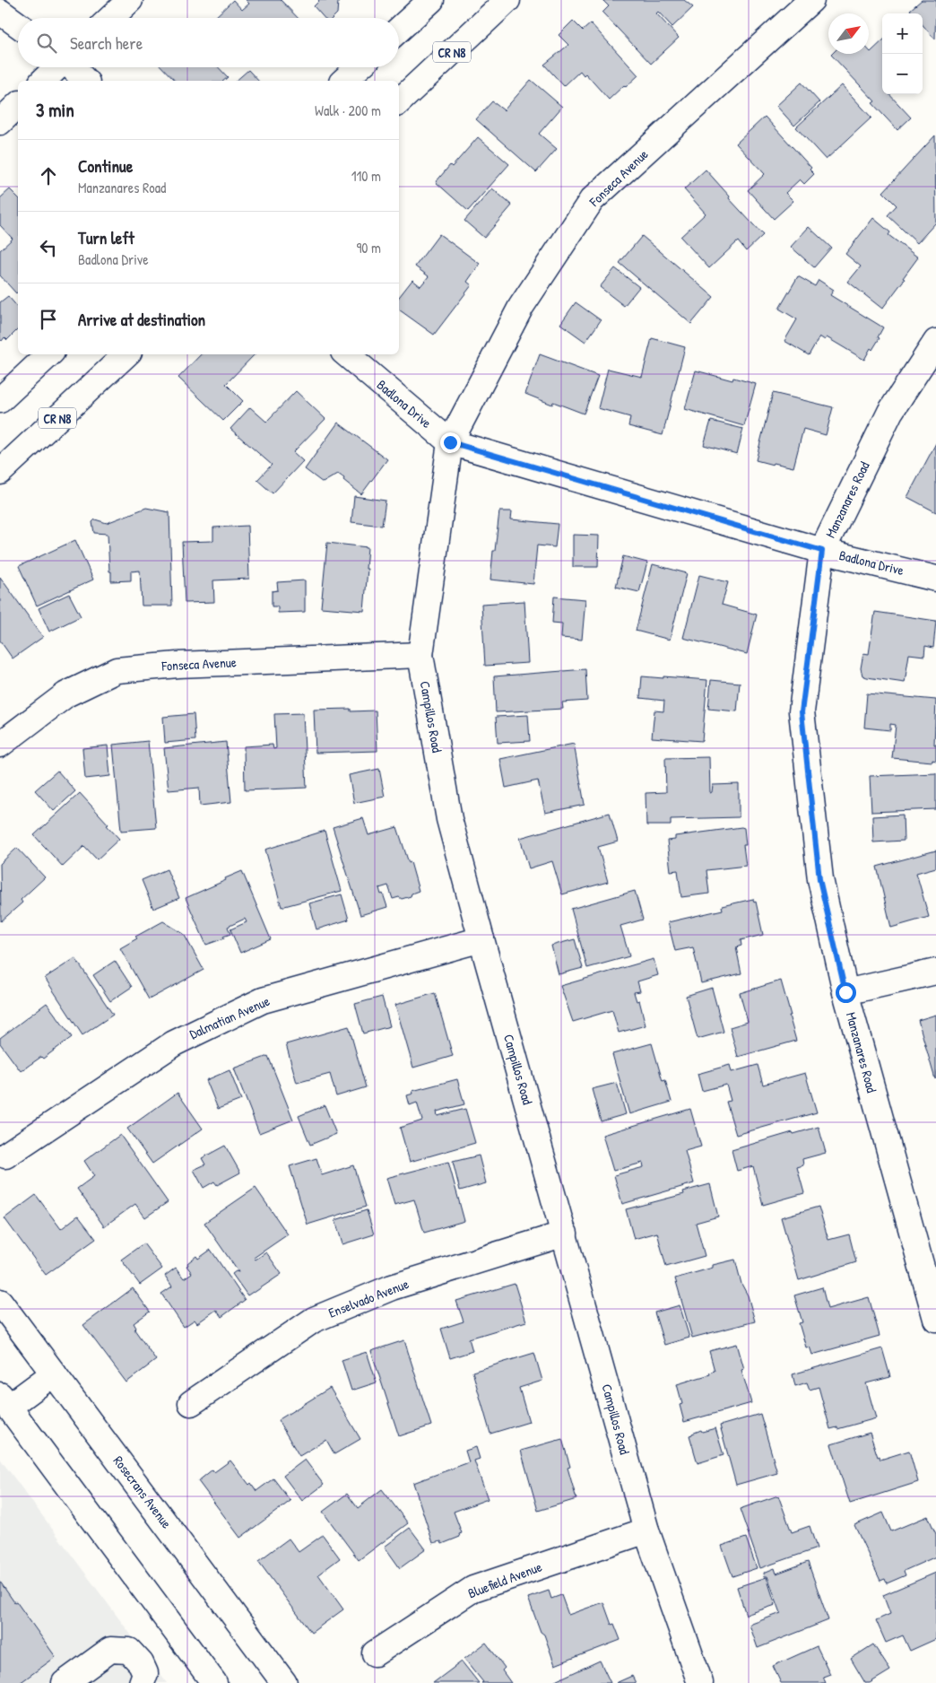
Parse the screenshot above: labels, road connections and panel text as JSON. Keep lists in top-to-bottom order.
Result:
{
  "streets": {
    "street": [
      "CR N8",
      "Fonseca Avenue",
      "Badlona Drive",
      "Manzanares Road",
      "Campillos Road",
      "Dalmatian Avenue",
      "Enselvado Avenue",
      "Rosecrans Avenue",
      "Bluefield Avenue"
    ]
  },
  "crossings": [
    ["Fonseca Avenue", "Badlona Drive"],
    ["Fonseca Avenue", "Campillos Road"],
    ["Badlona Drive", "Manzanares Road"],
    ["Badlona Drive", "Campillos Road"],
    ["Campillos Road", "Dalmatian Avenue"],
    ["Campillos Road", "Enselvado Avenue"],
    ["Campillos Road", "Bluefield Avenue"]
  ],
  "north": "top right",
  "page": {
    "map_buttons": ["+", "−"],
    "search": "Search here",
    "heading": ["3 min", "Walk · 200 m"],
    "list": [
      ["Continue", "Manzanares Road", "110 m"],
      ["Turn left", "Badlona Drive", "90 m"],
      "Arrive at destination"
    ]
  }
}
